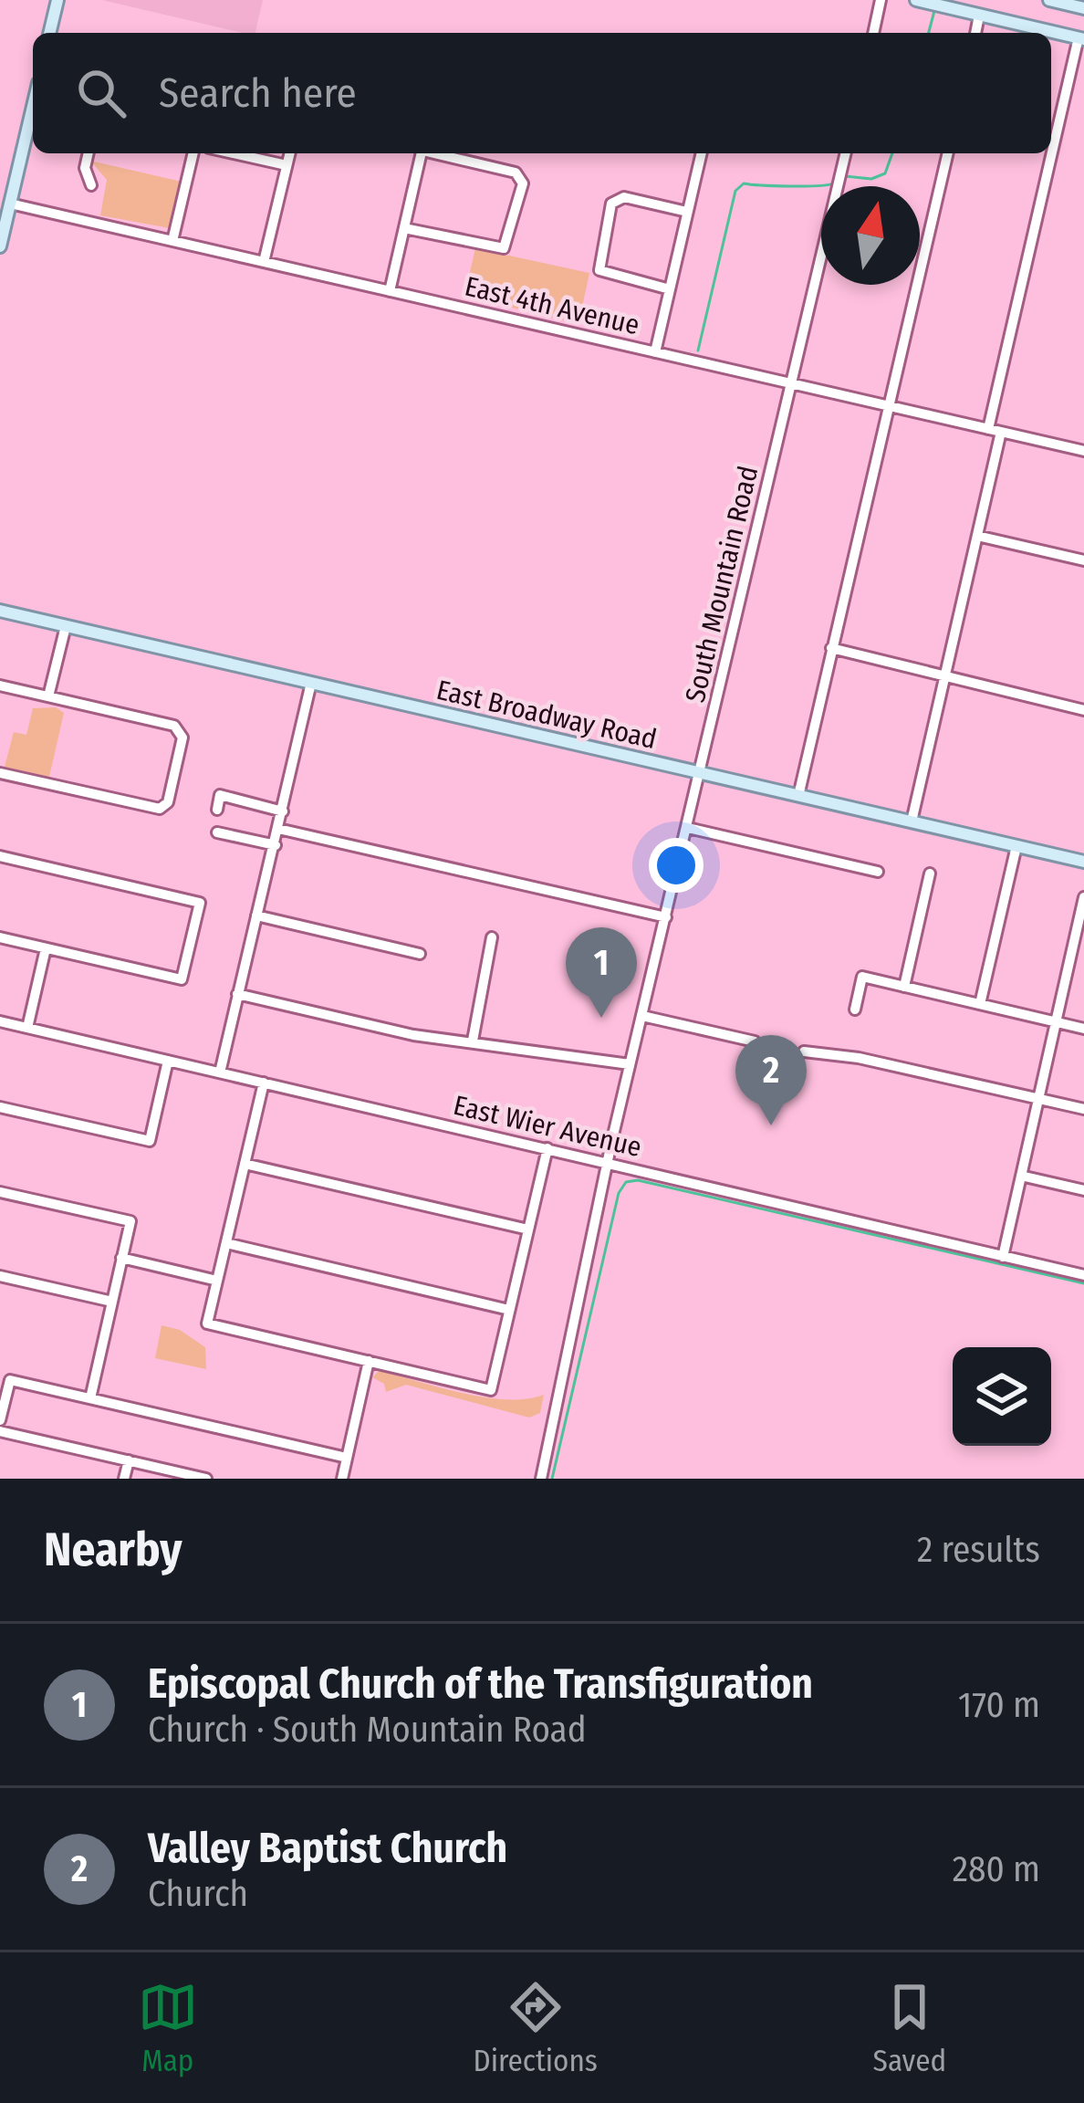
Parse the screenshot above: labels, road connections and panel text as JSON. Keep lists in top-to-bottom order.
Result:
{
  "streets": {
    "main road": ["East Broadway Road"],
    "street": ["East 4th Avenue", "South Mountain Road", "East Wier Avenue"]
  },
  "crossings": [
    ["East 4th Avenue", "South Mountain Road"],
    ["South Mountain Road", "East Broadway Road"],
    ["South Mountain Road", "East Wier Avenue"]
  ],
  "north": "top",
  "page": {
    "search": "Search here",
    "pins": ["1", "2"],
    "heading": ["Nearby", "2 results"],
    "list": [
      {
        "mark": "1",
        "name": "Episcopal Church of the Transfiguration",
        "note": "Church · South Mountain Road",
        "value": "170 m"
      },
      {
        "mark": "2",
        "name": "Valley Baptist Church",
        "note": "Church",
        "value": "280 m"
      }
    ],
    "nav": ["Map", "Directions", "Saved"]
  }
}
